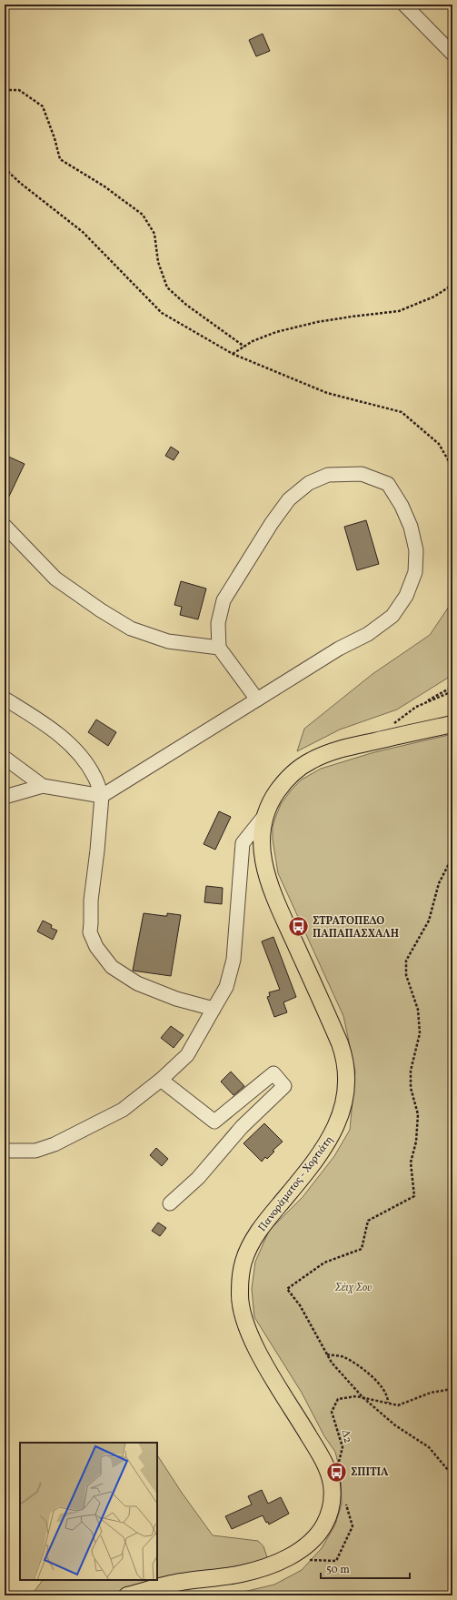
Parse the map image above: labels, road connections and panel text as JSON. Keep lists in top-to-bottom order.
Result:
{
  "streets": {
    "main road": ["Πανοράματος - Χορτιάτη"],
    "path": ["Δ2"]
  },
  "parks": ["Σέιχ Σου"],
  "places": {
    "bus stop": ["ΣΤΡΑΤΟΠΕΔΟ ΠΑΠΑΠΑΣΧΑΛΗ", "ΣΠΙΤΙΑ"]
  },
  "scale_bar": "50 m"
}
